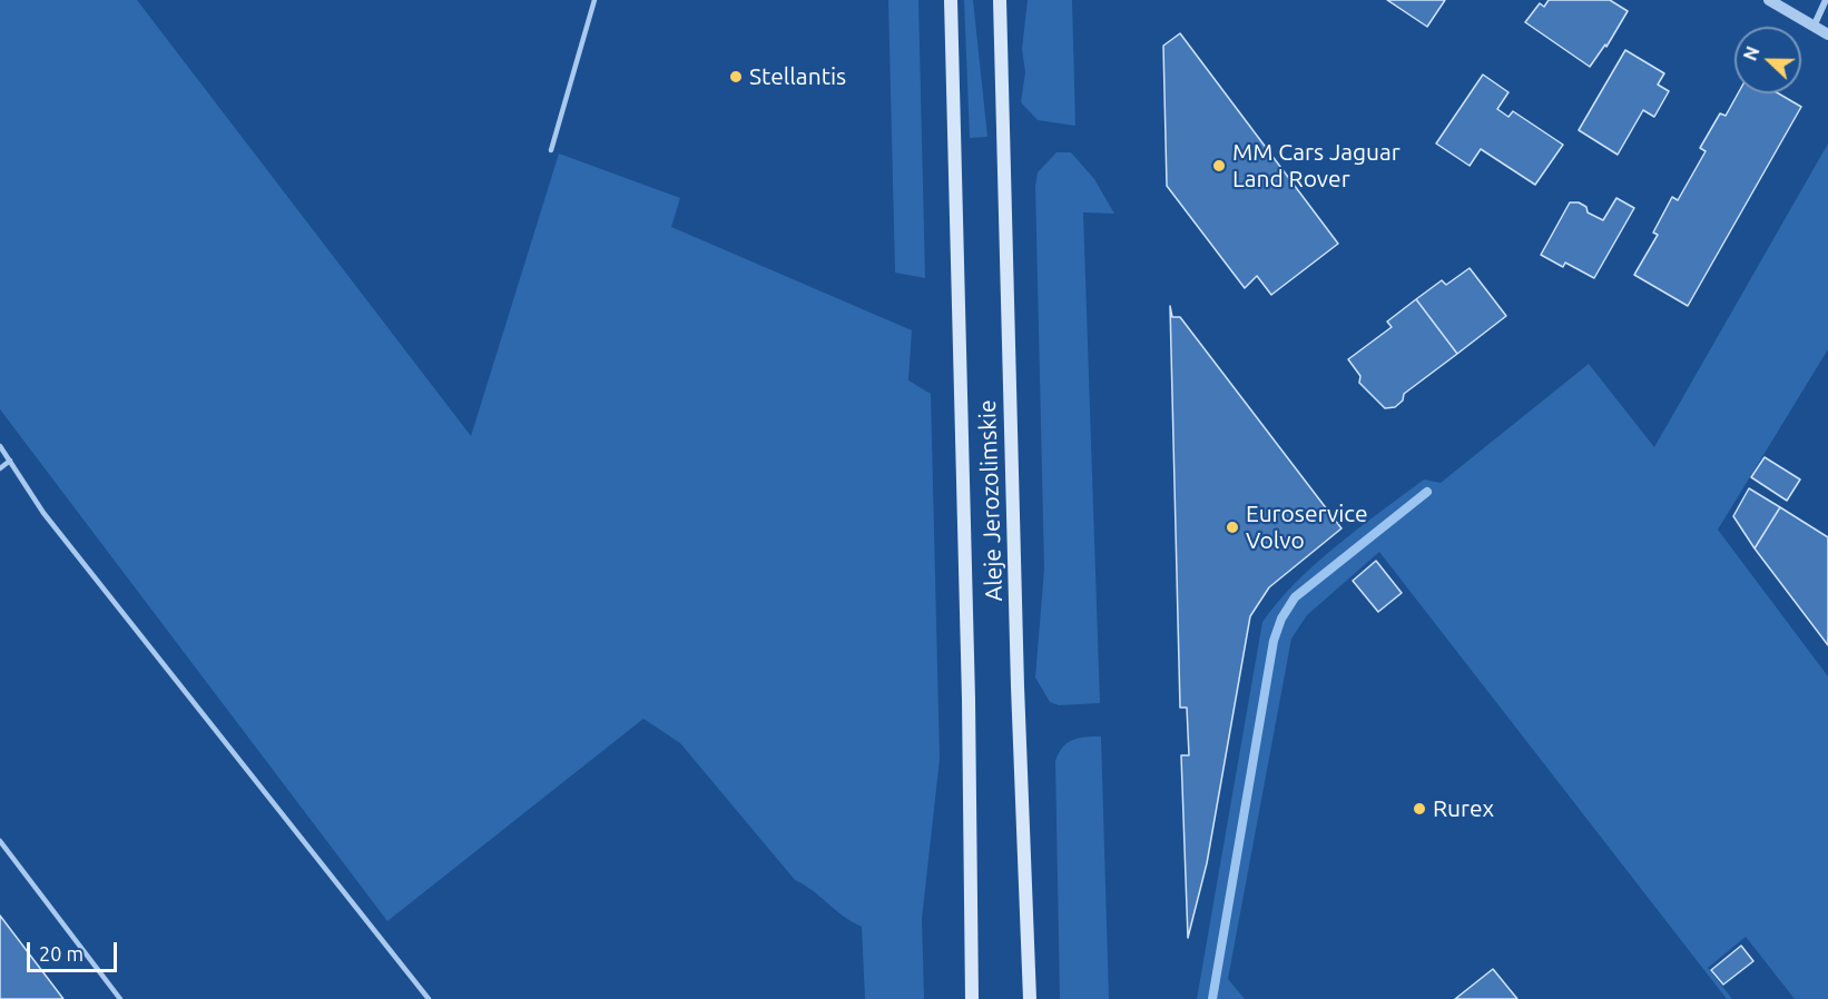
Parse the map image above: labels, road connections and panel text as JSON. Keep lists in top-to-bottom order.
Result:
{
  "streets": {
    "main road": ["Aleje Jerozolimskie"]
  },
  "places": [
    "Stellantis",
    "MM Cars Jaguar Land Rover",
    "Euroservice Volvo",
    "Rurex"
  ],
  "scale_bar": "20 m",
  "north": "left"
}
